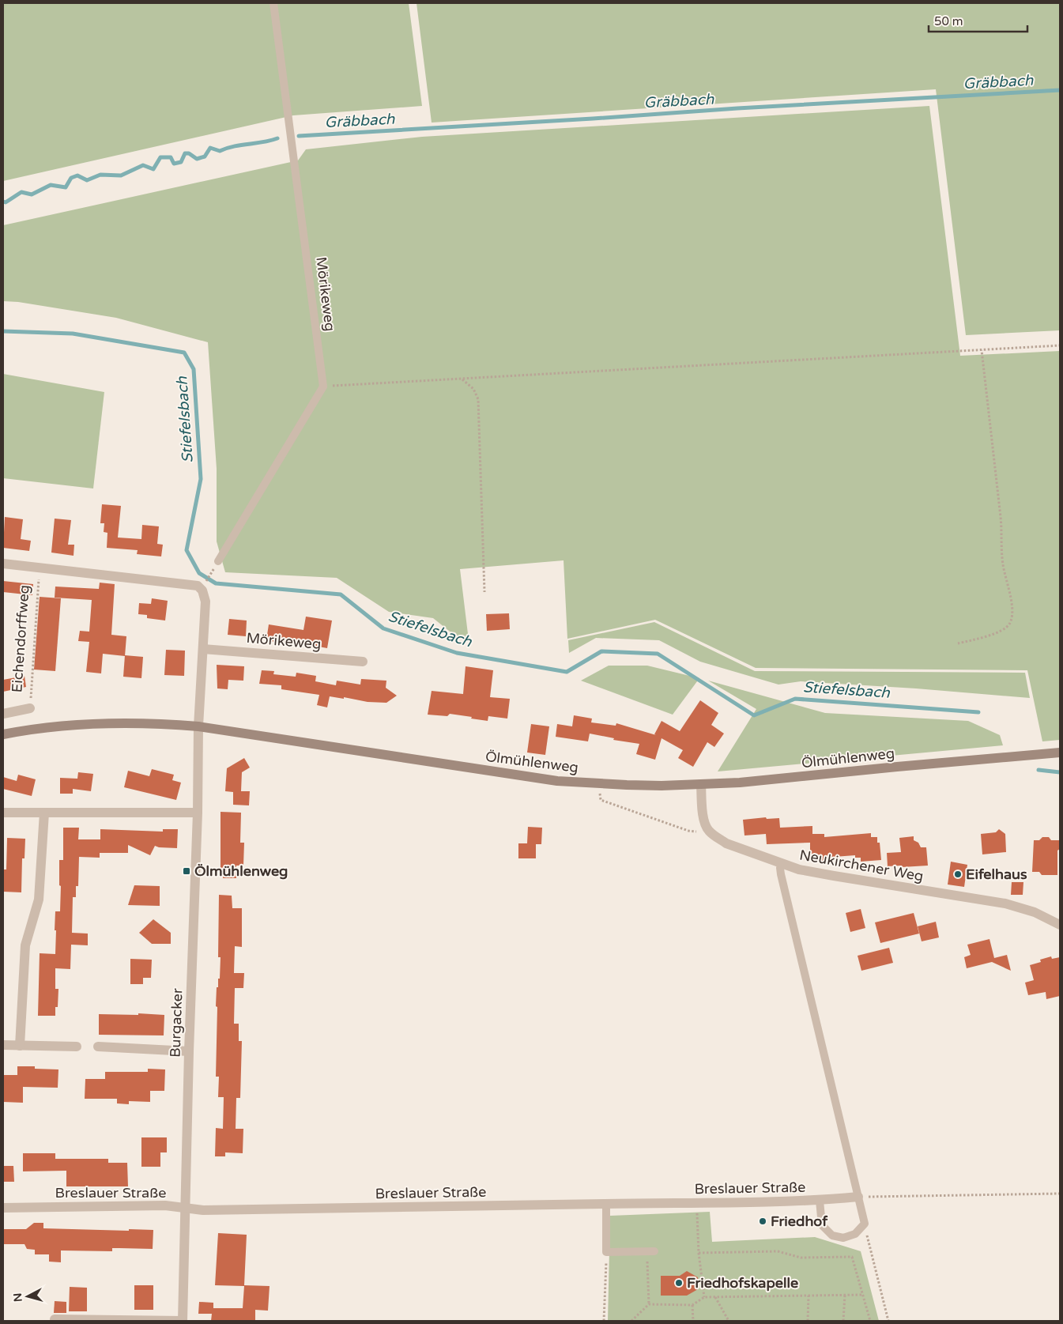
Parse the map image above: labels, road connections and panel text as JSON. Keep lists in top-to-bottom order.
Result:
{
  "streets": {
    "main road": ["Ölmühlenweg"],
    "street": [
      "Mörikeweg",
      "Eichendorffweg",
      "Neukirchener Weg",
      "Burgacker",
      "Breslauer Straße"
    ]
  },
  "crossings": [
    ["Mörikeweg", "Eichendorffweg"],
    ["Ölmühlenweg", "Burgacker"],
    ["Burgacker", "Breslauer Straße"]
  ],
  "water": ["Gräbbach", "Stiefelsbach"],
  "places": {
    "transit": ["Ölmühlenweg"],
    "other": ["Eifelhaus", "Friedhof", "Friedhofskapelle"]
  },
  "scale_bar": "50 m",
  "north": "left"
}
